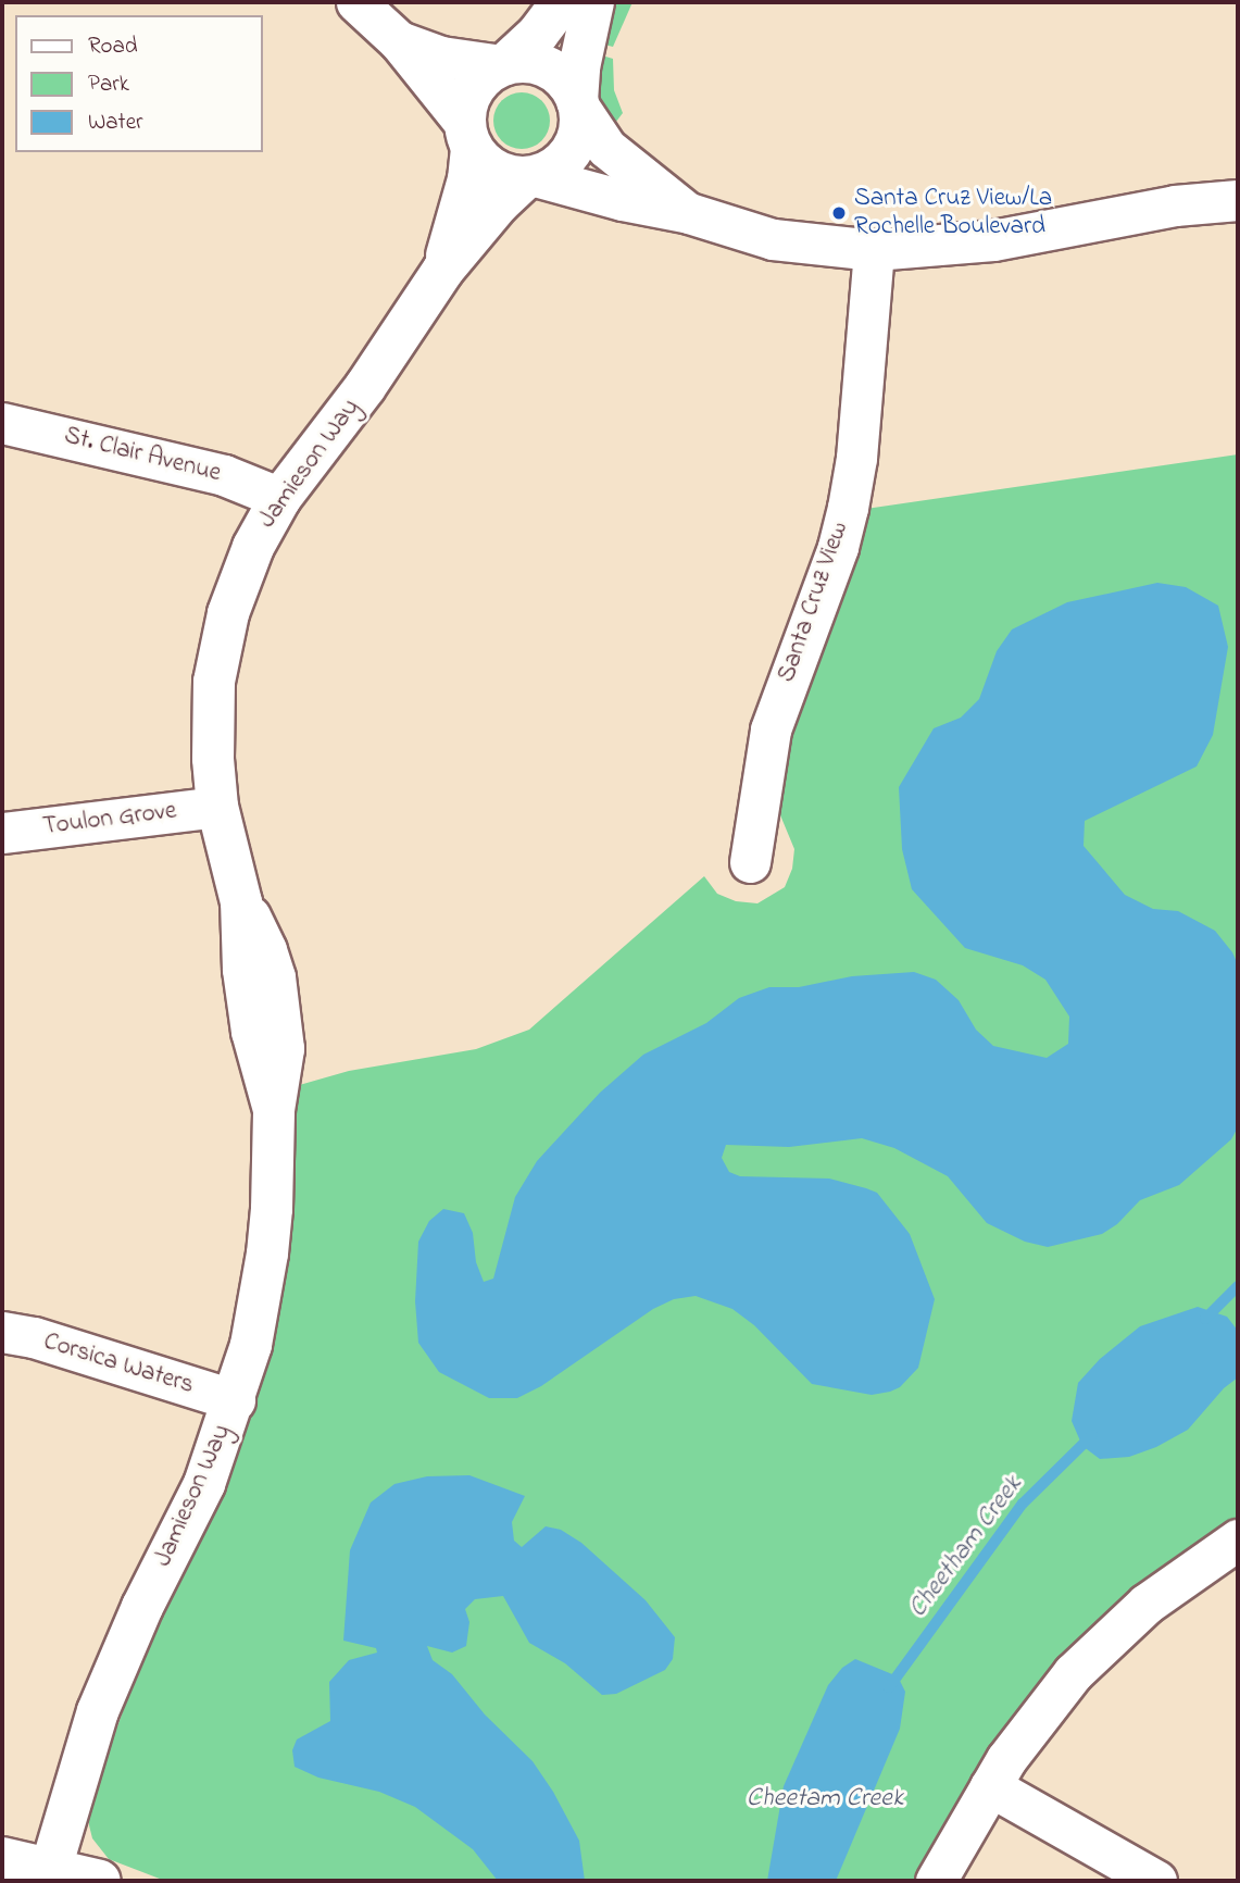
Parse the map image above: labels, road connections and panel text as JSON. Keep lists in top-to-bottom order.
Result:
{
  "streets": {
    "street": [
      "St. Clair Avenue",
      "Jamieson Way",
      "Santa Cruz View",
      "Toulon Grove",
      "Corsica Waters"
    ]
  },
  "crossings": [
    ["St. Clair Avenue", "Jamieson Way"],
    ["Jamieson Way", "Toulon Grove"],
    ["Jamieson Way", "Corsica Waters"]
  ],
  "water": ["Cheetham Creek", "Cheetam Creek"],
  "places": ["Santa Cruz View/La Rochelle Boulevard"],
  "legend": ["Road", "Park", "Water"]
}
